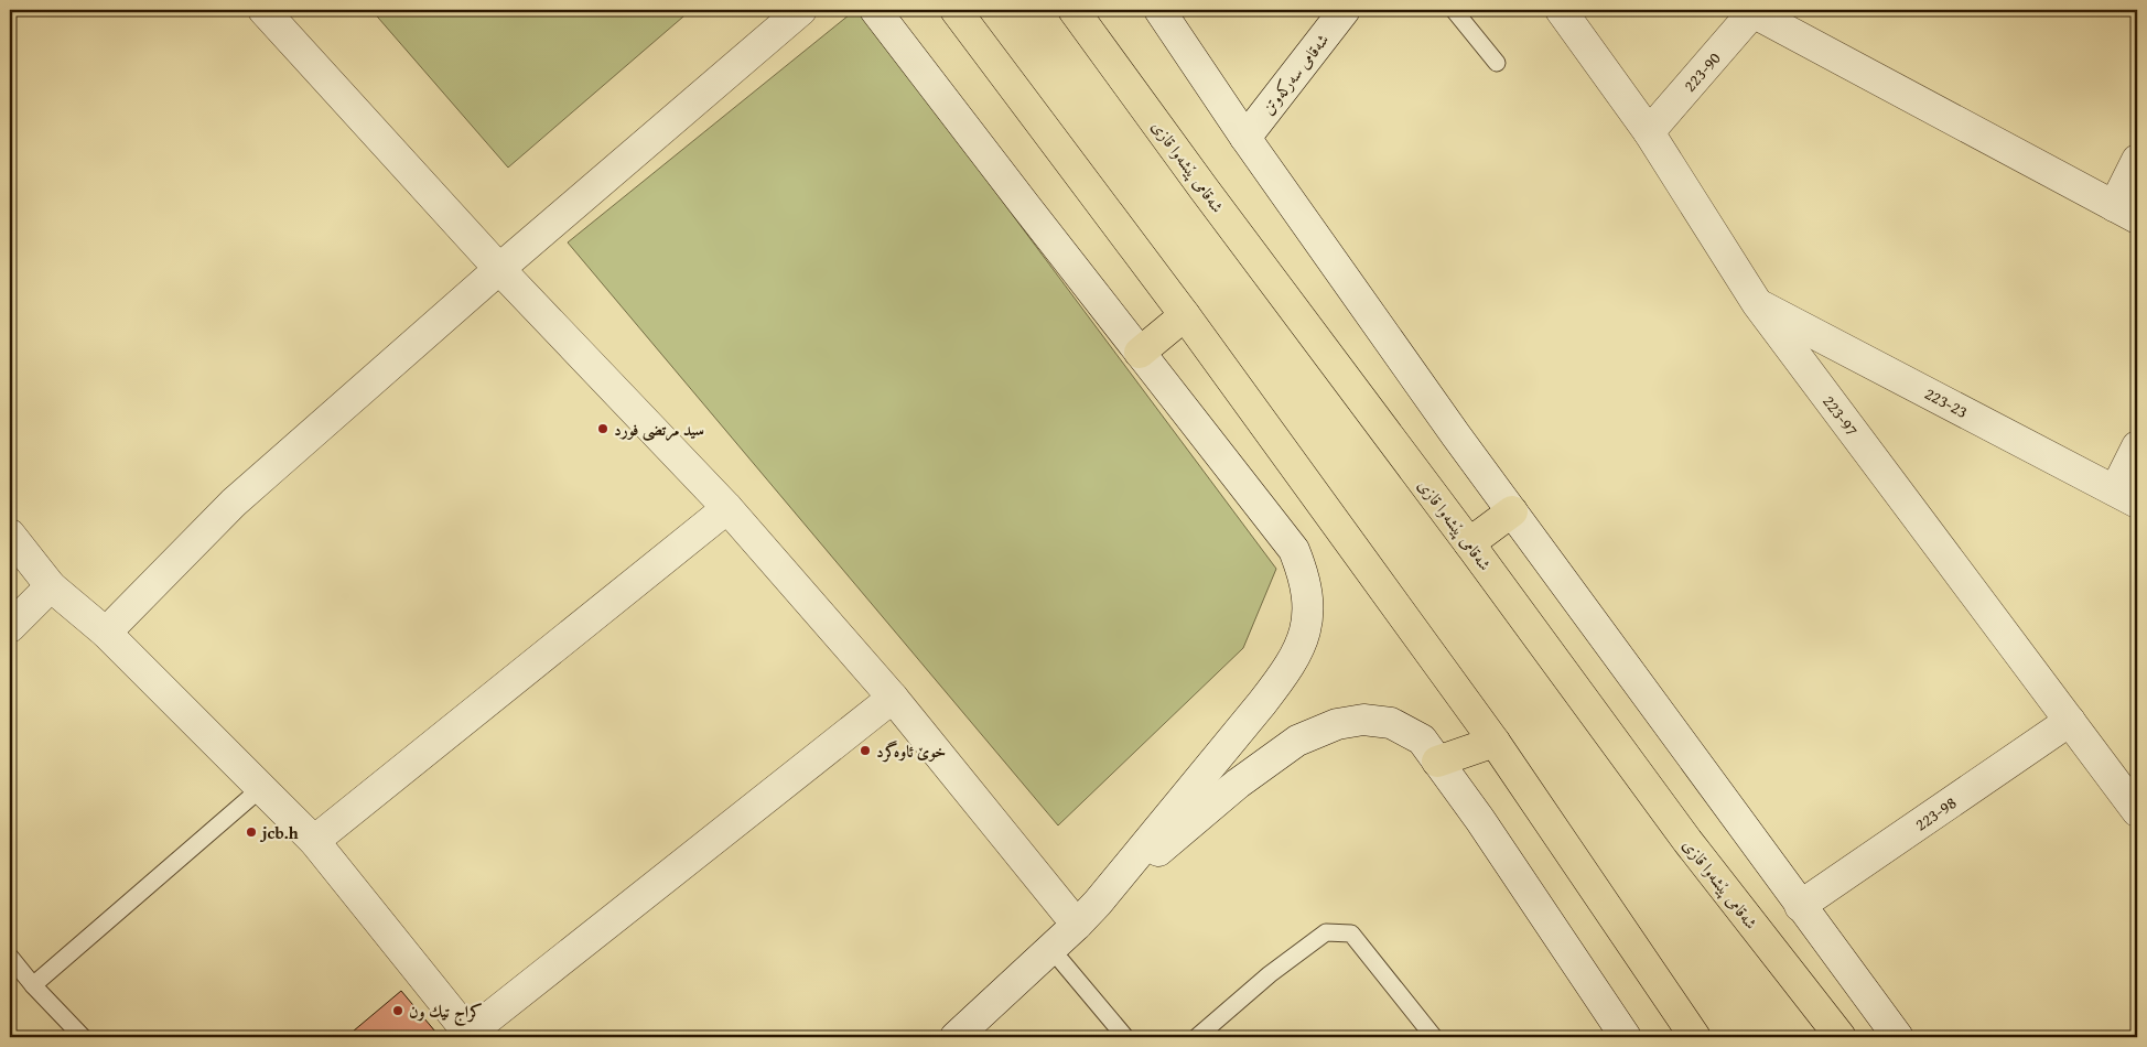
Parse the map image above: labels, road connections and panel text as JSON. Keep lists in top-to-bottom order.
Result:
{
  "streets": {
    "highway": ["شەقامی پێشەوا قازی"],
    "street": [
      "223-90",
      "شەقامی سەرکەوتن",
      "223-23",
      "223-97",
      "223-98"
    ]
  },
  "crossings": [
    ["223-90", "223-97"],
    ["223-23", "223-97"],
    ["223-97", "223-98"]
  ],
  "places": [
    "سيد مرتضى فورد",
    "خوێ ئاوەگرد",
    "jcb.h",
    "كراج تيك ون"
  ]
}
